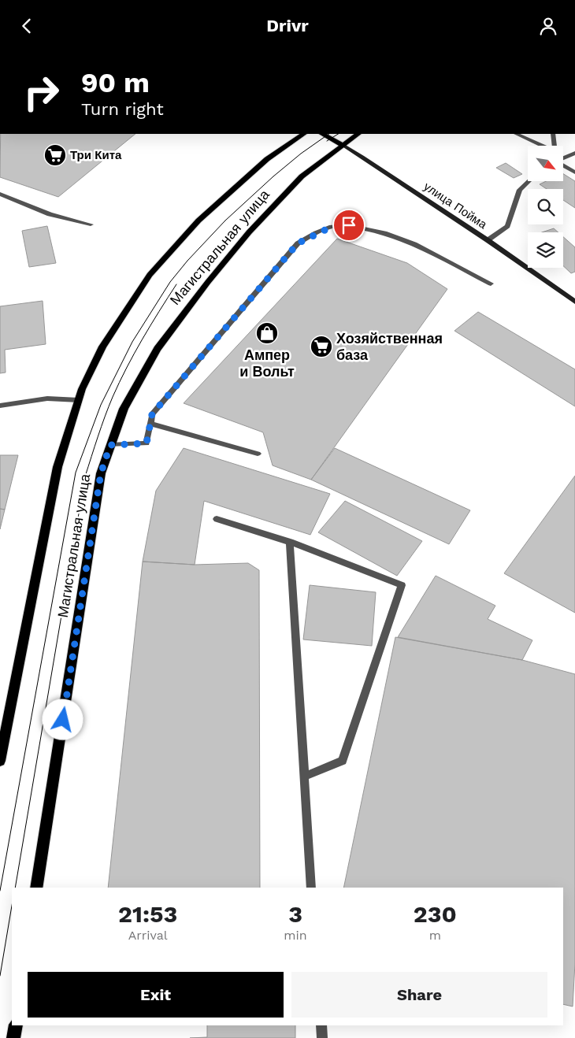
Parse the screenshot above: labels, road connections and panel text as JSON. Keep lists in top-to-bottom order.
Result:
{
  "streets": {
    "main road": ["улица Пойма", "Магистральная улица"]
  },
  "crossings": [
    ["улица Пойма", "Магистральная улица"]
  ],
  "places": {
    "supermarket": ["Три Кита", "Хозяйственная база"],
    "shop": ["Ампер и Вольт"]
  },
  "north": "bottom right",
  "page": {
    "header": "Drivr",
    "turn": ["90 m", "Turn right"],
    "eta": [
      "21:53",
      "Arrival",
      "3",
      "min",
      "230",
      "m"
    ],
    "buttons": ["Exit", "Share"]
  }
}
